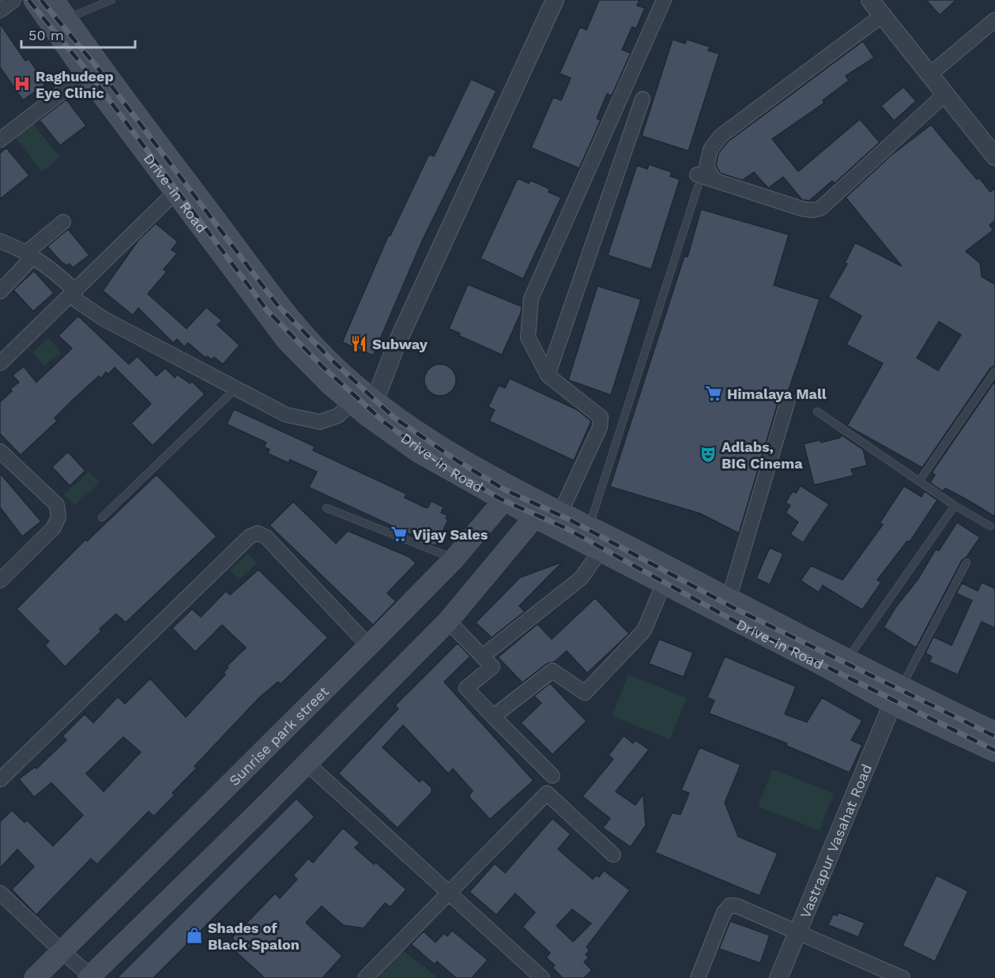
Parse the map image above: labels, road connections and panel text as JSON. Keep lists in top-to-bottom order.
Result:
{
  "streets": {
    "main road": ["Drive-in Road", "Sunrise park street"],
    "street": ["Vastrapur Vasahat Road"]
  },
  "crossings": [
    ["Drive-in Road", "Sunrise park street"],
    ["Drive-in Road", "Vastrapur Vasahat Road"]
  ],
  "places": {
    "hospital": ["Raghudeep Eye Clinic"],
    "restaurant": ["Subway"],
    "supermarket": ["Himalaya Mall", "Vijay Sales"],
    "theatre": ["Adlabs, BIG Cinema"],
    "shop": ["Shades of Black Spalon"]
  },
  "scale_bar": "50 m"
}
